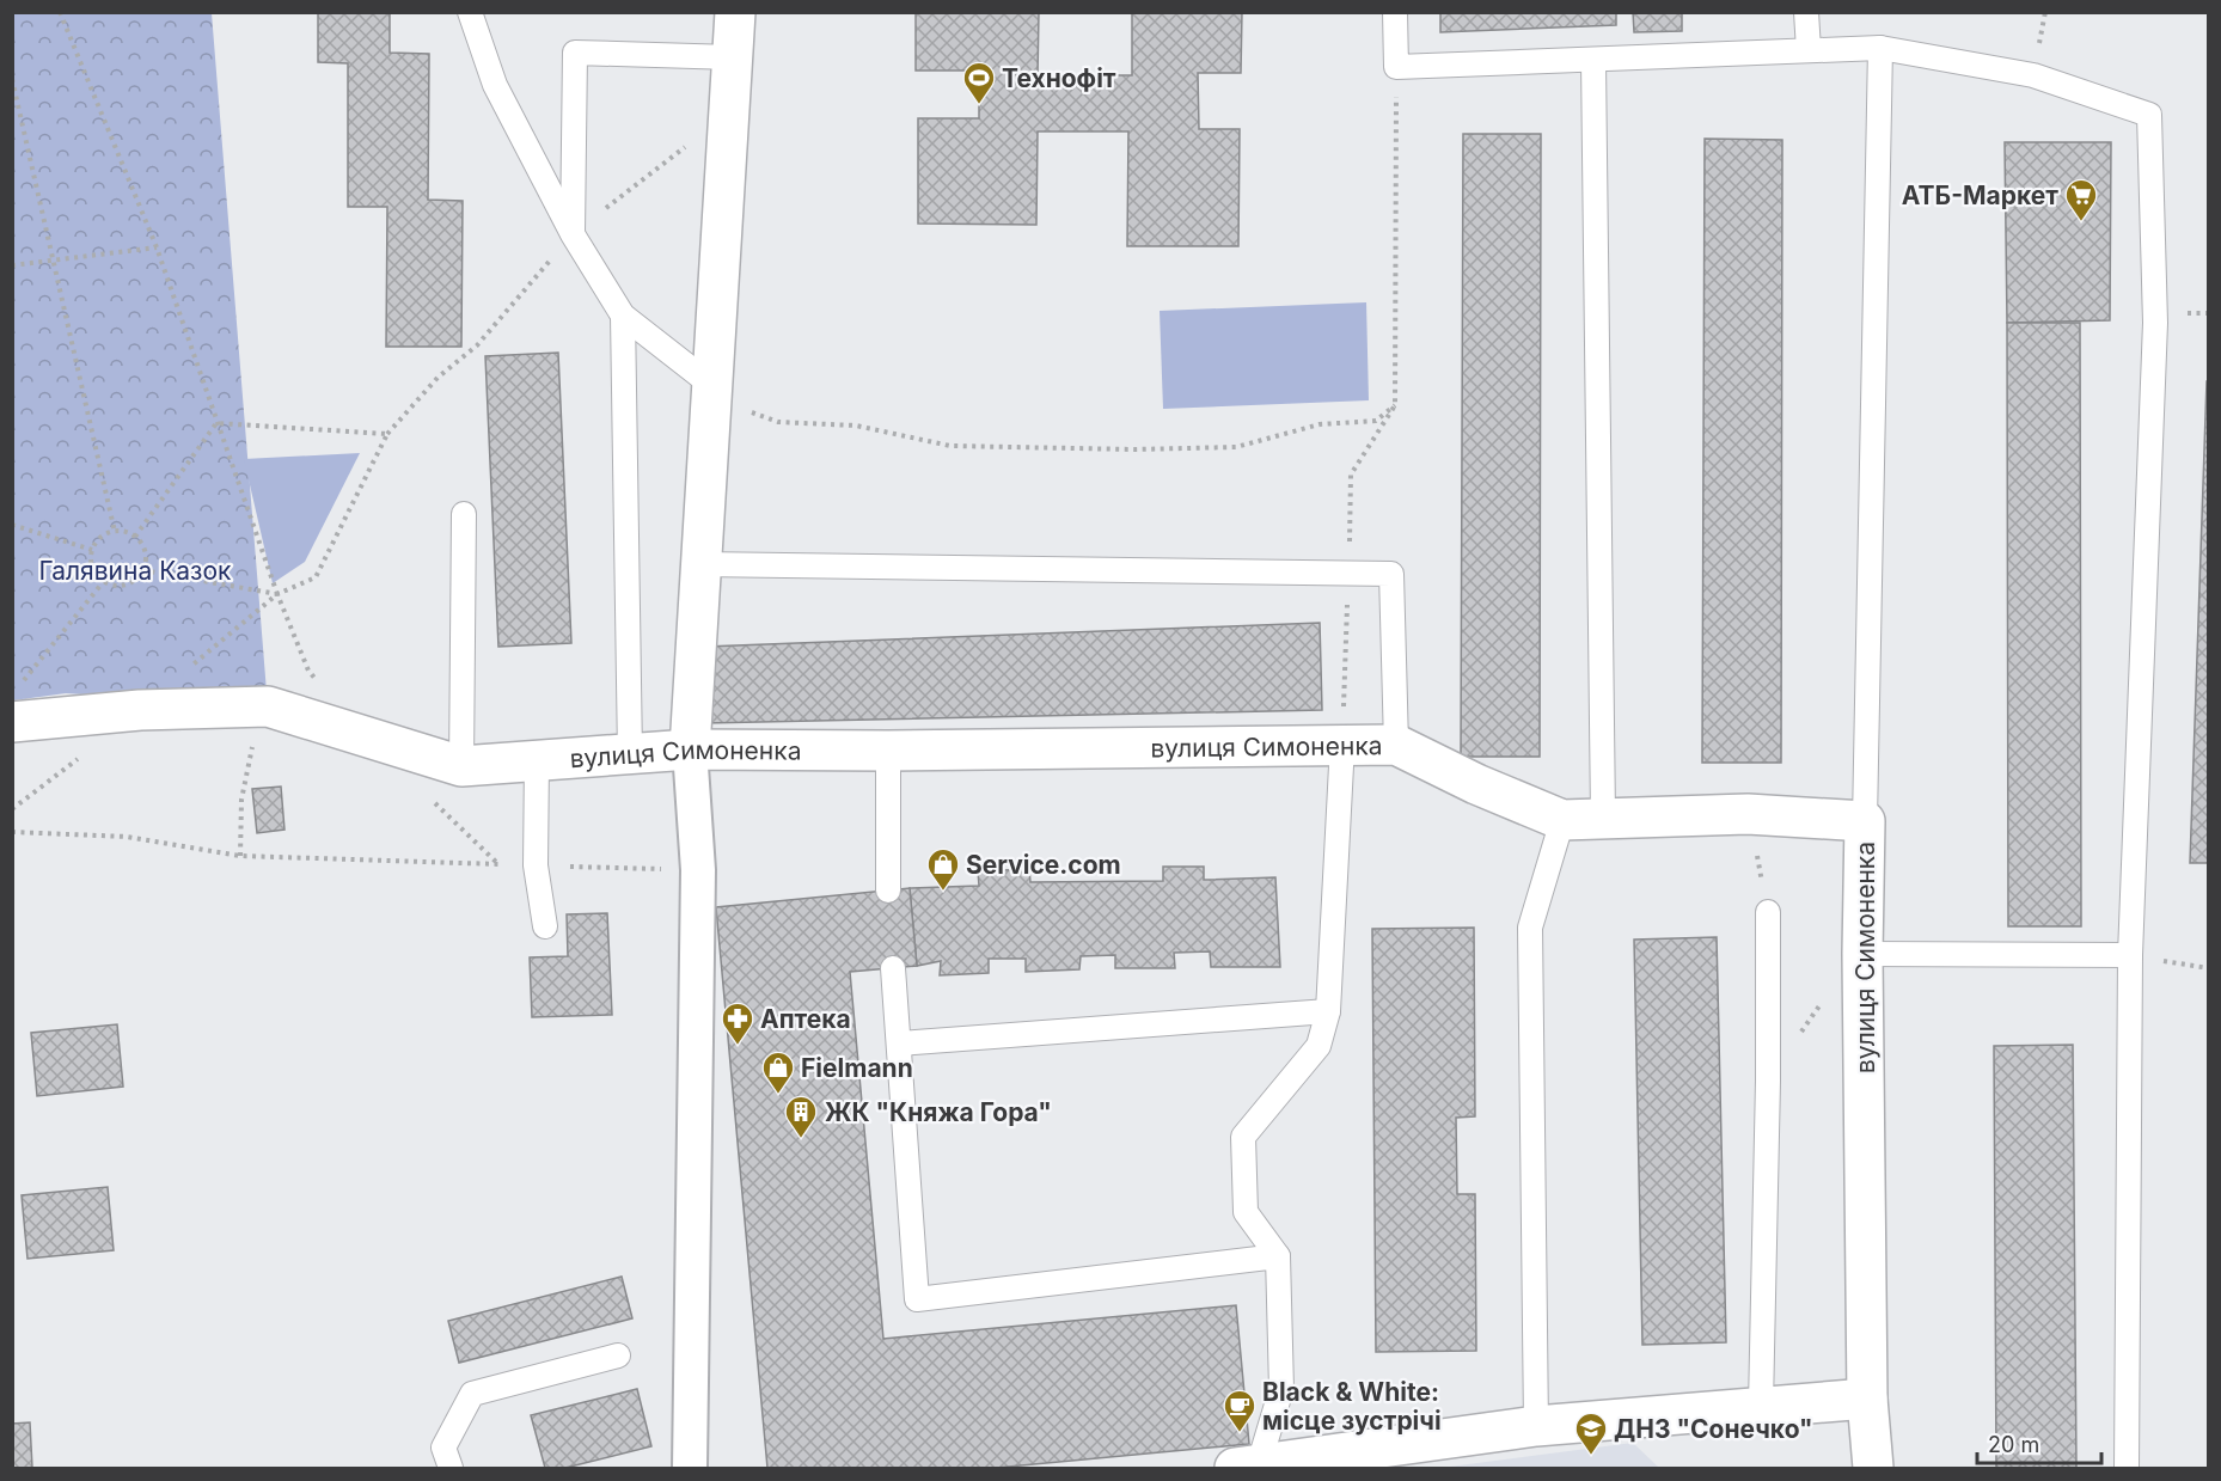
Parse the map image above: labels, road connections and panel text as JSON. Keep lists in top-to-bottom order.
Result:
{
  "streets": {
    "street": ["вулиця Симоненка"]
  },
  "parks": ["Галявина Казок"],
  "places": {
    "sports": ["Технофіт"],
    "supermarket": ["АТБ-Маркет"],
    "shop": ["Service.com", "Fielmann"],
    "pharmacy": ["Аптека"],
    "building": ["ЖК \"Княжа Гора\""],
    "cafe": ["Black & White: місце зустрічі"],
    "school or university": ["ДНЗ \"Сонечко\""]
  },
  "scale_bar": "20 m"
}
